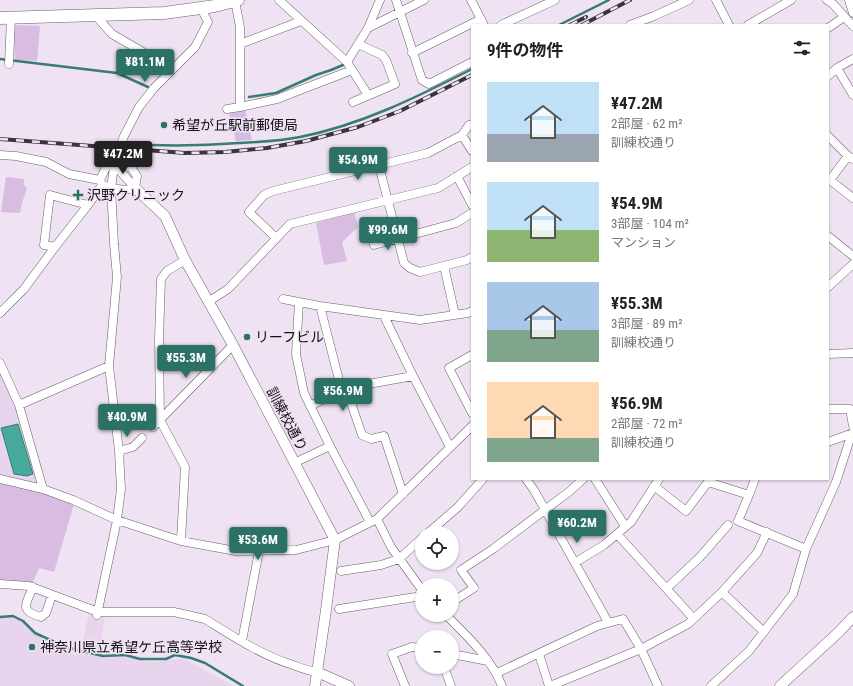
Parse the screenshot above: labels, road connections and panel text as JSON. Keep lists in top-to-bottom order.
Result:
{
  "streets": {
    "street": ["訓練校通り"]
  },
  "places": {
    "other": ["希望が丘駅前郵便局", "リーフビル", "神奈川県立希望ケ丘高等学校"],
    "health": ["沢野クリニック"]
  },
  "page": {
    "heading": "9件の物件",
    "price": [
      "¥81.1M",
      "¥47.2M",
      "¥54.9M",
      "¥99.6M",
      "¥55.3M",
      "¥56.9M",
      "¥40.9M",
      "¥60.2M",
      "¥53.6M"
    ],
    "list": [
      {
        "name": "¥47.2M",
        "note": "2部屋 · 62 m² · 訓練校通り"
      },
      {
        "name": "¥54.9M",
        "note": "3部屋 · 104 m² · マンション"
      },
      {
        "name": "¥55.3M",
        "note": "3部屋 · 89 m² · 訓練校通り"
      },
      {
        "name": "¥56.9M",
        "note": "2部屋 · 72 m² · 訓練校通り"
      }
    ],
    "map_buttons": ["+", "−"]
  }
}
